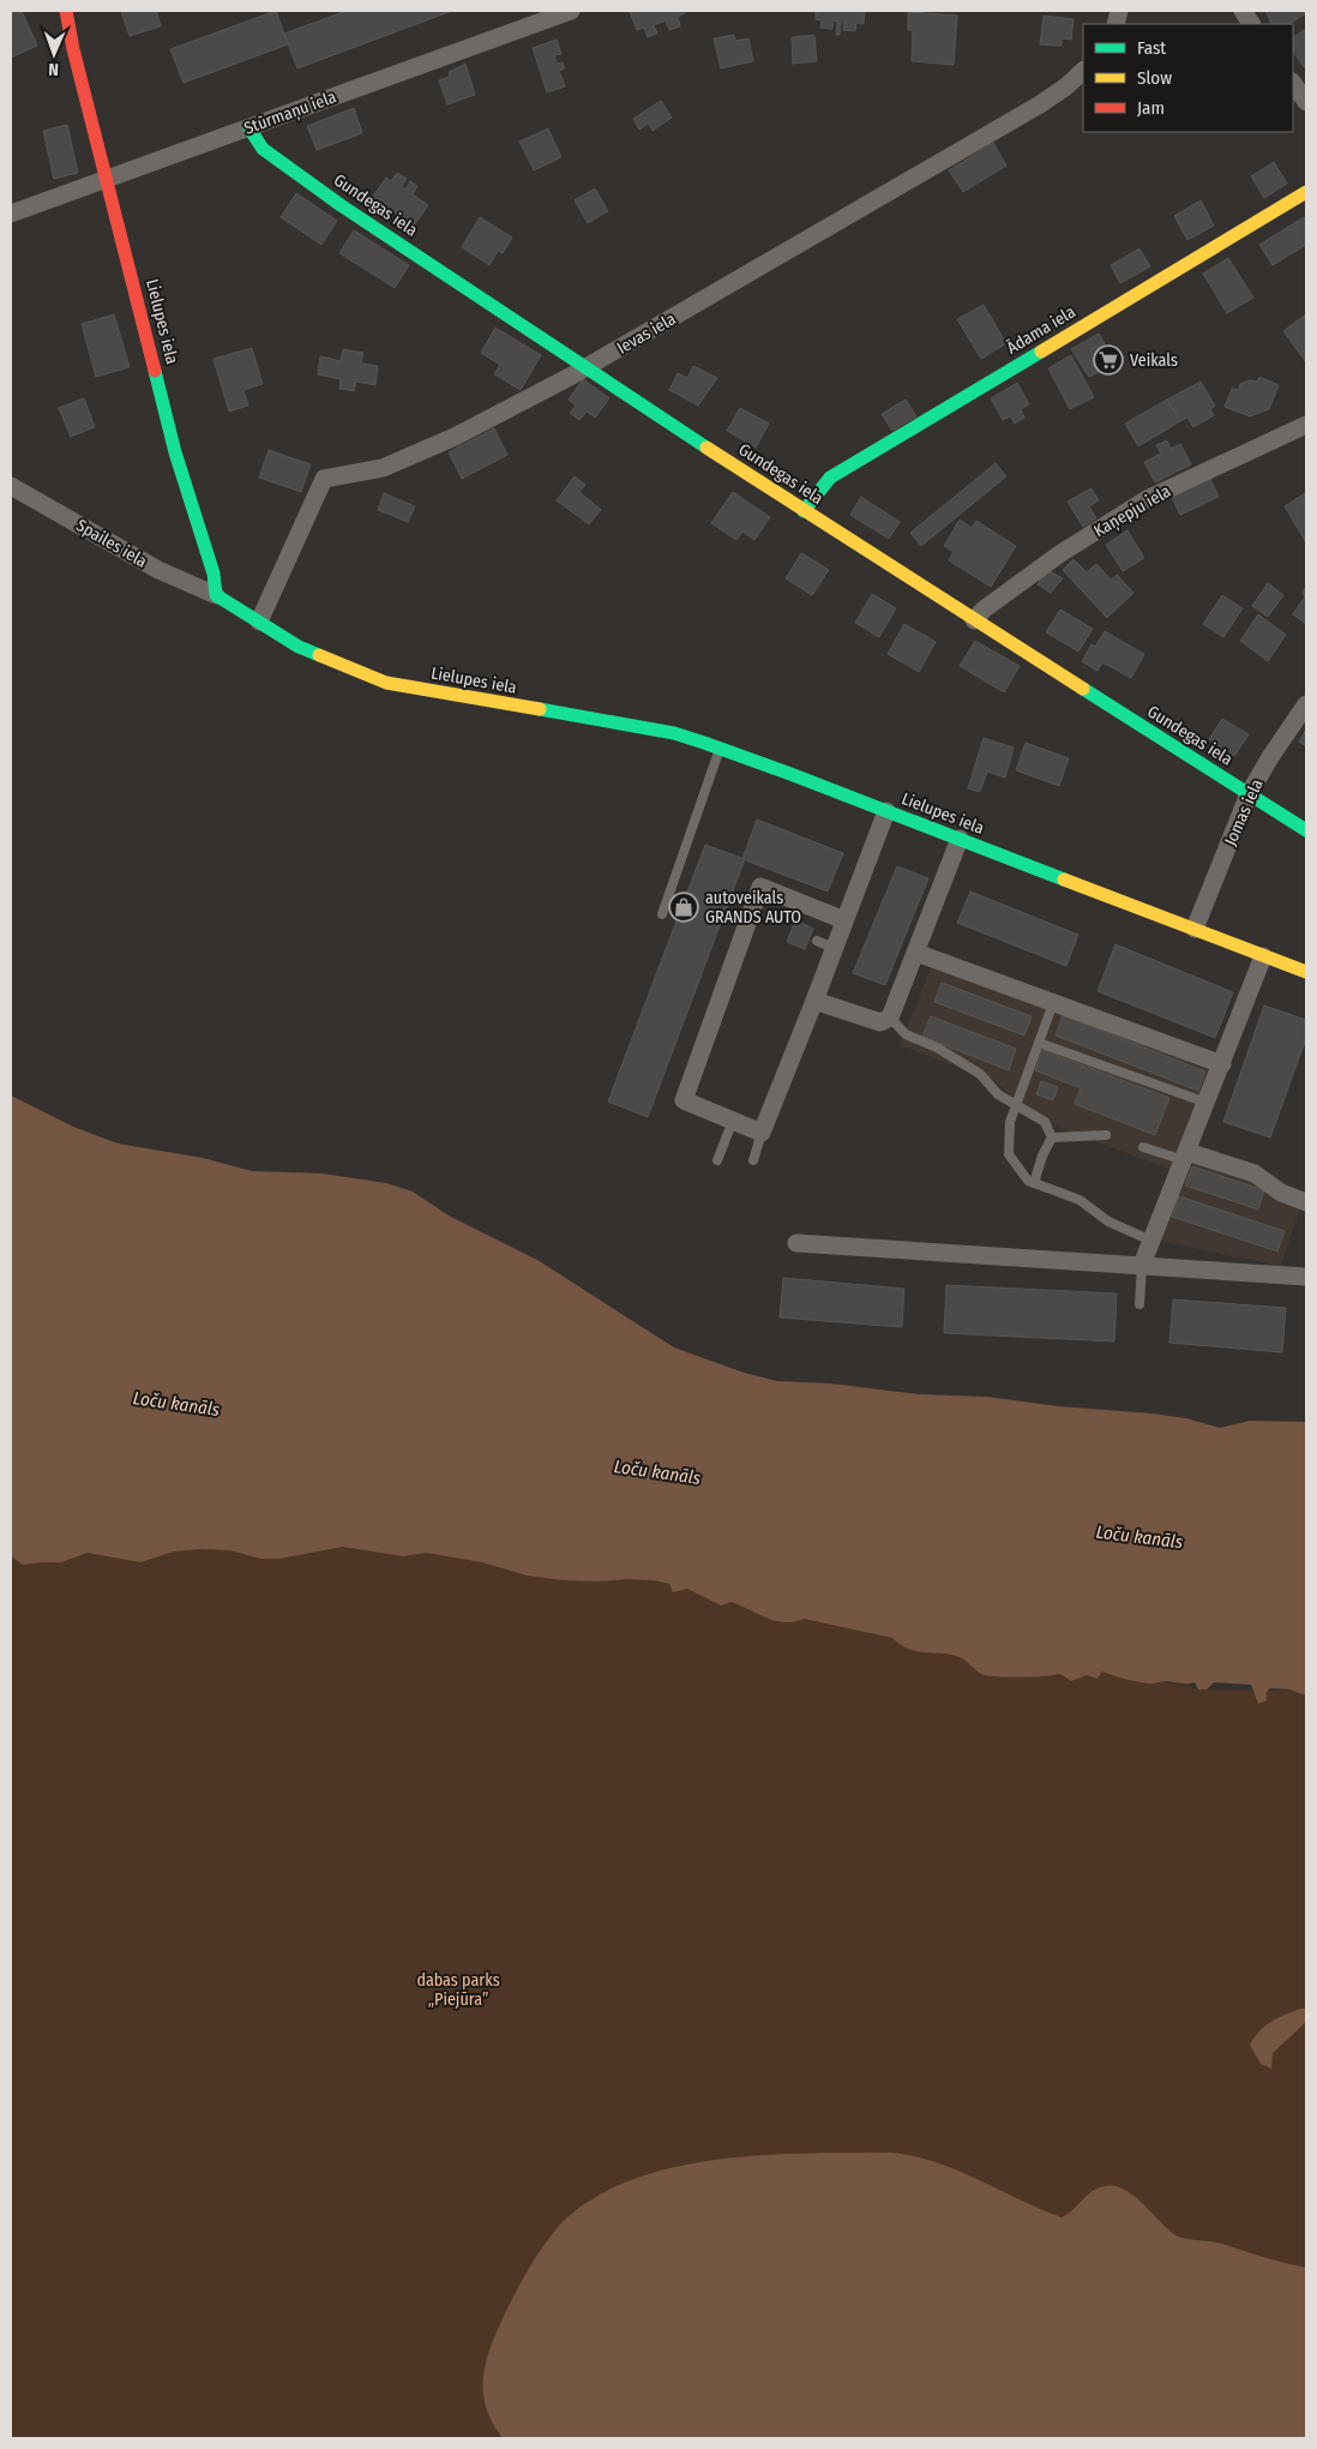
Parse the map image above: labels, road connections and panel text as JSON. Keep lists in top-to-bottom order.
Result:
{
  "streets": {
    "street": [
      "Stūrmaņu iela",
      "Gundegas iela",
      "Lielupes iela",
      "Ādama iela",
      "Ievas iela",
      "Kaņepju iela",
      "Spailes iela",
      "Jomas iela"
    ]
  },
  "crossings": [
    ["Stūrmaņu iela", "Gundegas iela"],
    ["Stūrmaņu iela", "Lielupes iela"],
    ["Gundegas iela", "Ādama iela"],
    ["Gundegas iela", "Ievas iela"],
    ["Gundegas iela", "Kaņepju iela"],
    ["Gundegas iela", "Jomas iela"],
    ["Lielupes iela", "Ievas iela"],
    ["Lielupes iela", "Spailes iela"],
    ["Lielupes iela", "Jomas iela"]
  ],
  "water": ["Loču kanāls"],
  "parks": ["dabas parks „Piejūra”"],
  "places": {
    "supermarket": ["Veikals"],
    "shop": ["autoveikals GRANDS AUTO"]
  },
  "legend": ["Fast", "Slow", "Jam"],
  "north": "bottom"
}
